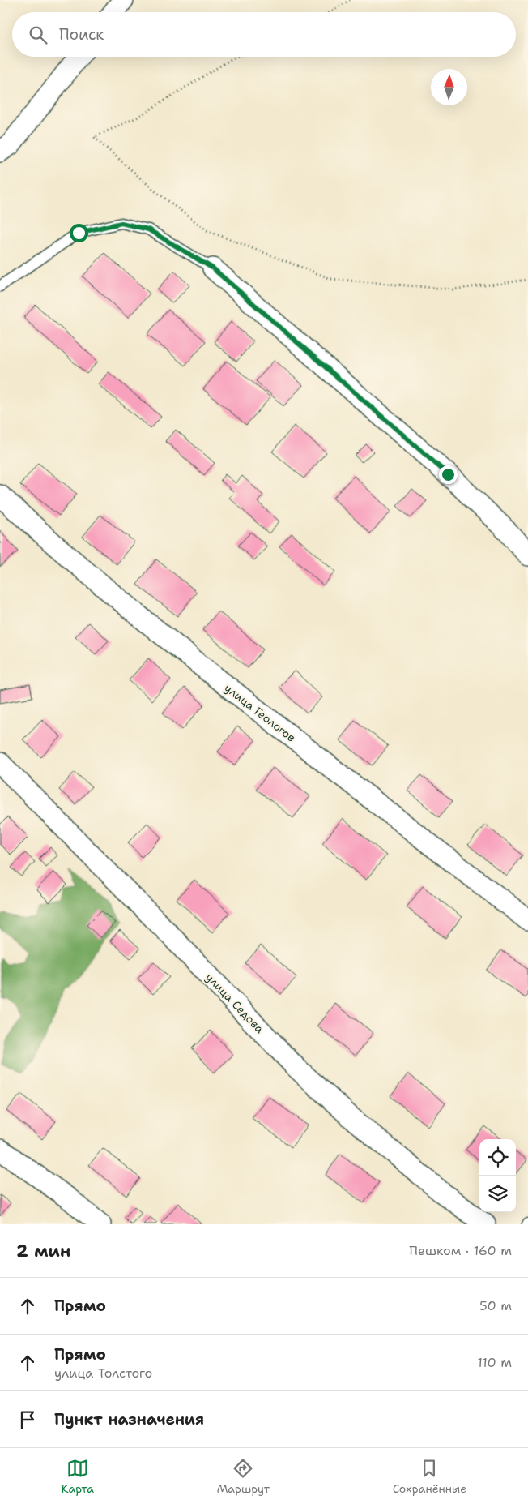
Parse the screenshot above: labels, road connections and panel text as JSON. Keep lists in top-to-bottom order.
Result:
{
  "streets": {
    "street": ["улица Геологов", "улица Седова"]
  },
  "north": "top",
  "page": {
    "search": "Поиск",
    "heading": ["2 мин", "Пешком · 160 m"],
    "list": [
      ["Прямо", "50 m"],
      ["Прямо", "улица Толстого", "110 m"],
      "Пункт назначения"
    ],
    "nav": ["Карта", "Маршрут", "Сохранённые"]
  }
}
